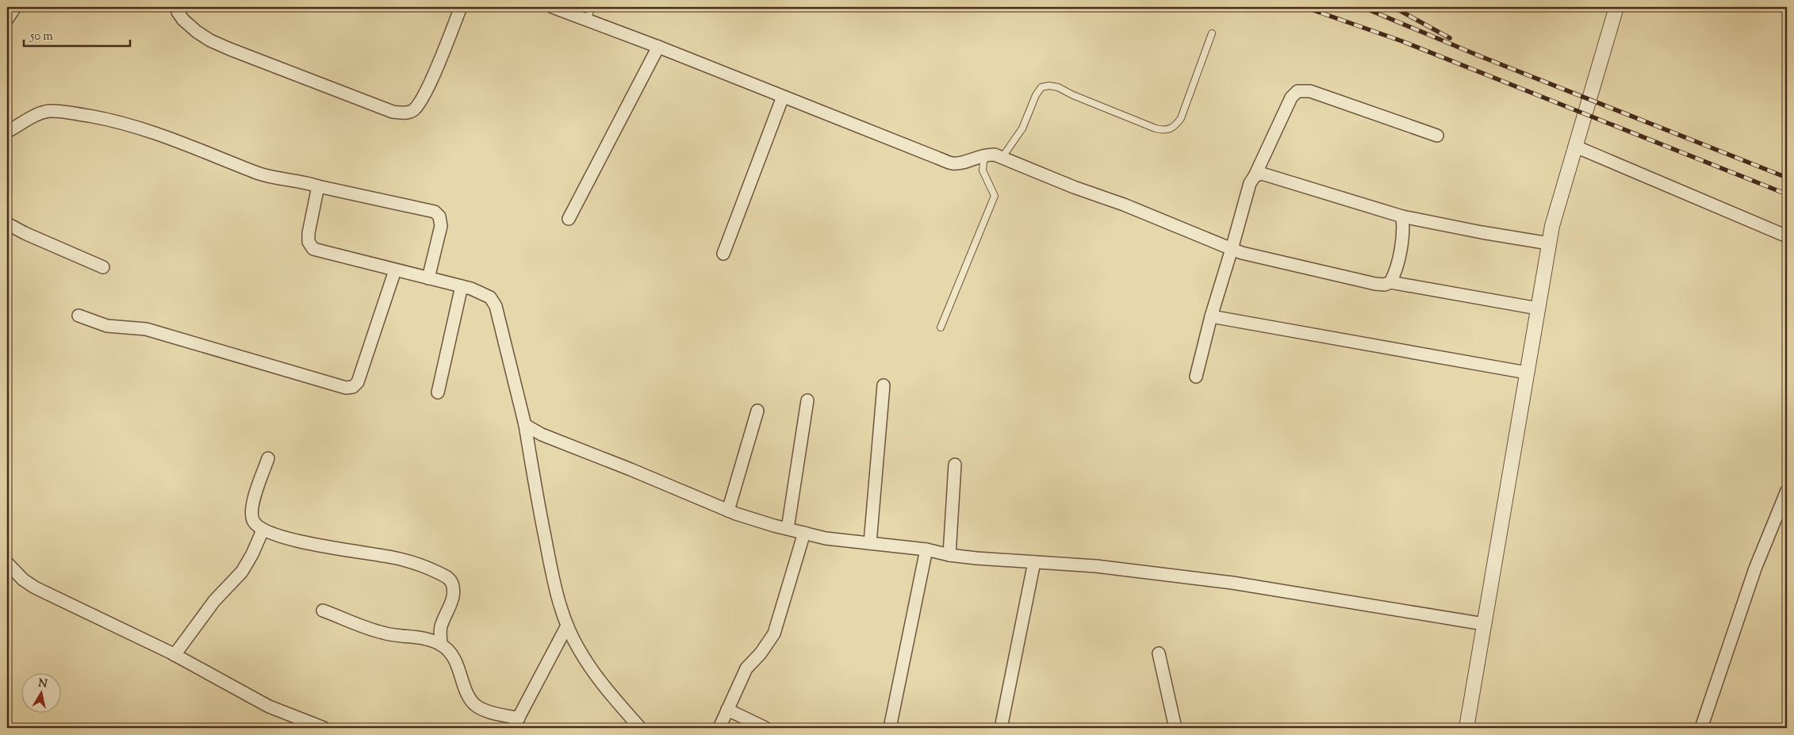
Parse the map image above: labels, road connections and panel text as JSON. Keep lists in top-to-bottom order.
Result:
{
  "scale_bar": "50 m",
  "north": "top"
}
